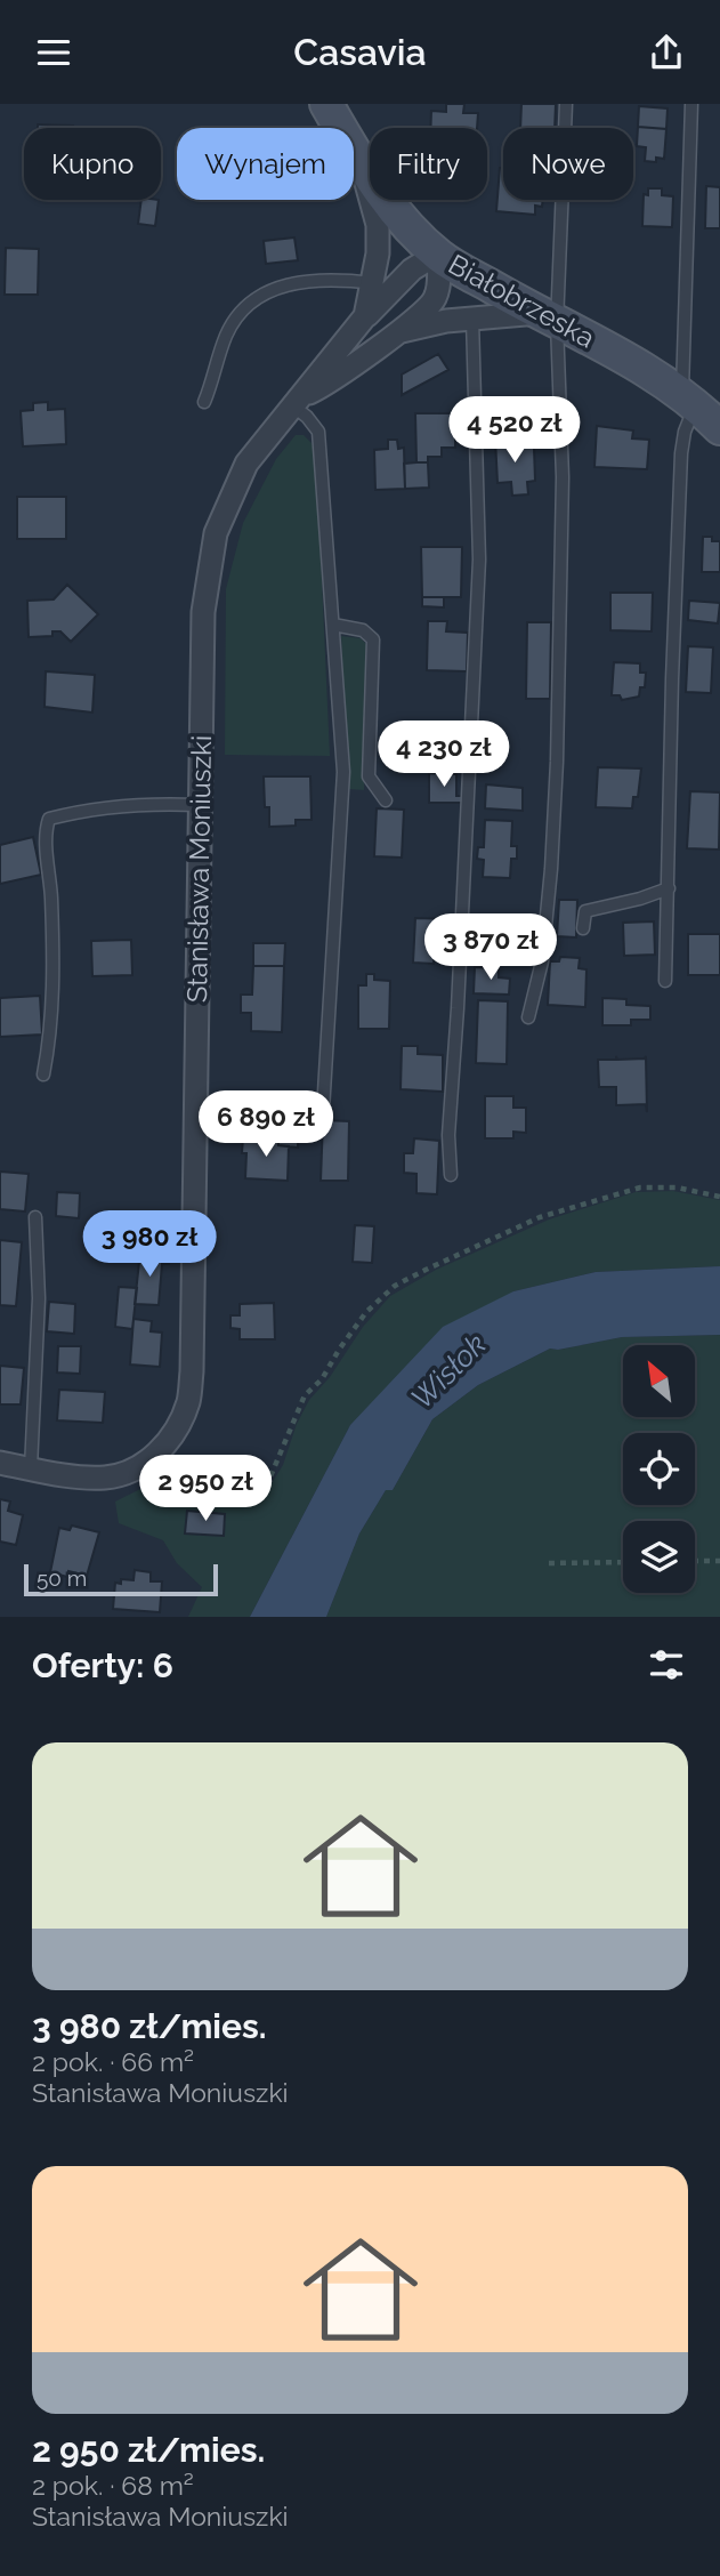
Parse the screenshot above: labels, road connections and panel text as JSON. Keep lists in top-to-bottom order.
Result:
{
  "streets": {
    "street": ["Białobrzeska", "Stanisława Moniuszki"]
  },
  "crossings": [
    ["Białobrzeska", "Stanisława Moniuszki"]
  ],
  "water": ["Wisłok"],
  "scale_bar": "50 m",
  "north": "top left",
  "page": {
    "header": "Casavia",
    "chip": [
      "Kupno",
      "Wynajem",
      "Filtry",
      "Nowe"
    ],
    "price": [
      "4 520 zł",
      "4 230 zł",
      "3 870 zł",
      "6 890 zł",
      "3 980 zł",
      "2 950 zł"
    ],
    "scale": "50 m",
    "heading": "Oferty: 6",
    "list": [
      {
        "name": "3 980 zł/mies.",
        "note": "2 pok. · 66 m² · Stanisława Moniuszki"
      },
      {
        "name": "2 950 zł/mies.",
        "note": "2 pok. · 68 m² · Stanisława Moniuszki"
      }
    ]
  }
}
